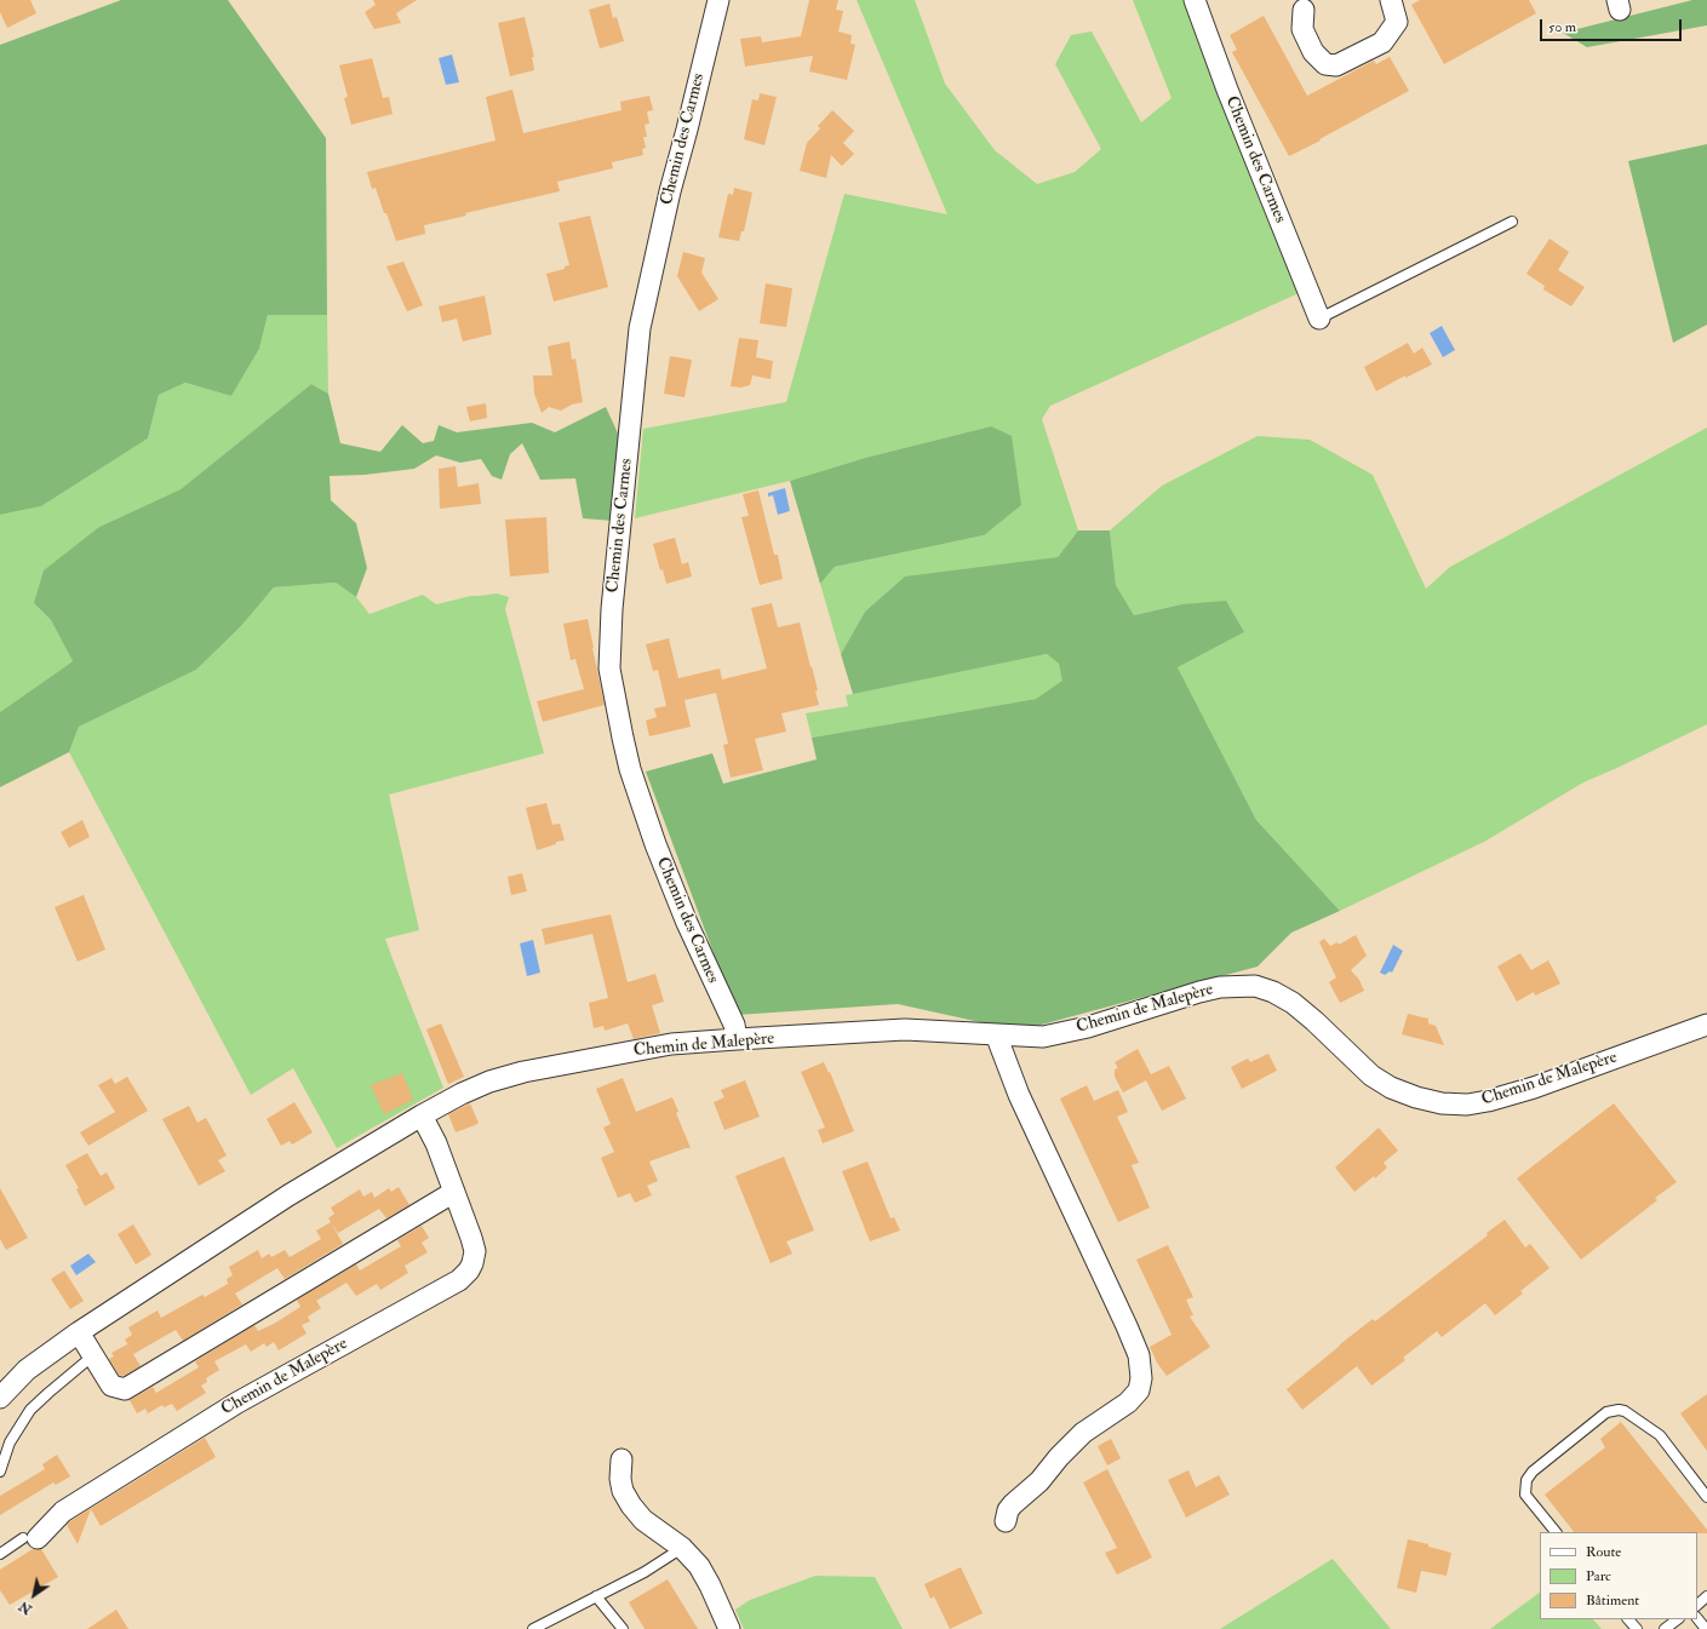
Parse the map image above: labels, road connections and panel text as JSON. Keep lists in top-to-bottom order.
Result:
{
  "streets": {
    "street": ["Chemin des Carmes", "Chemin de Malepère"]
  },
  "crossings": [
    ["Chemin des Carmes", "Chemin de Malepère"]
  ],
  "legend": ["Route", "Parc", "Bâtiment"],
  "scale_bar": "50 m",
  "north": "bottom left"
}
